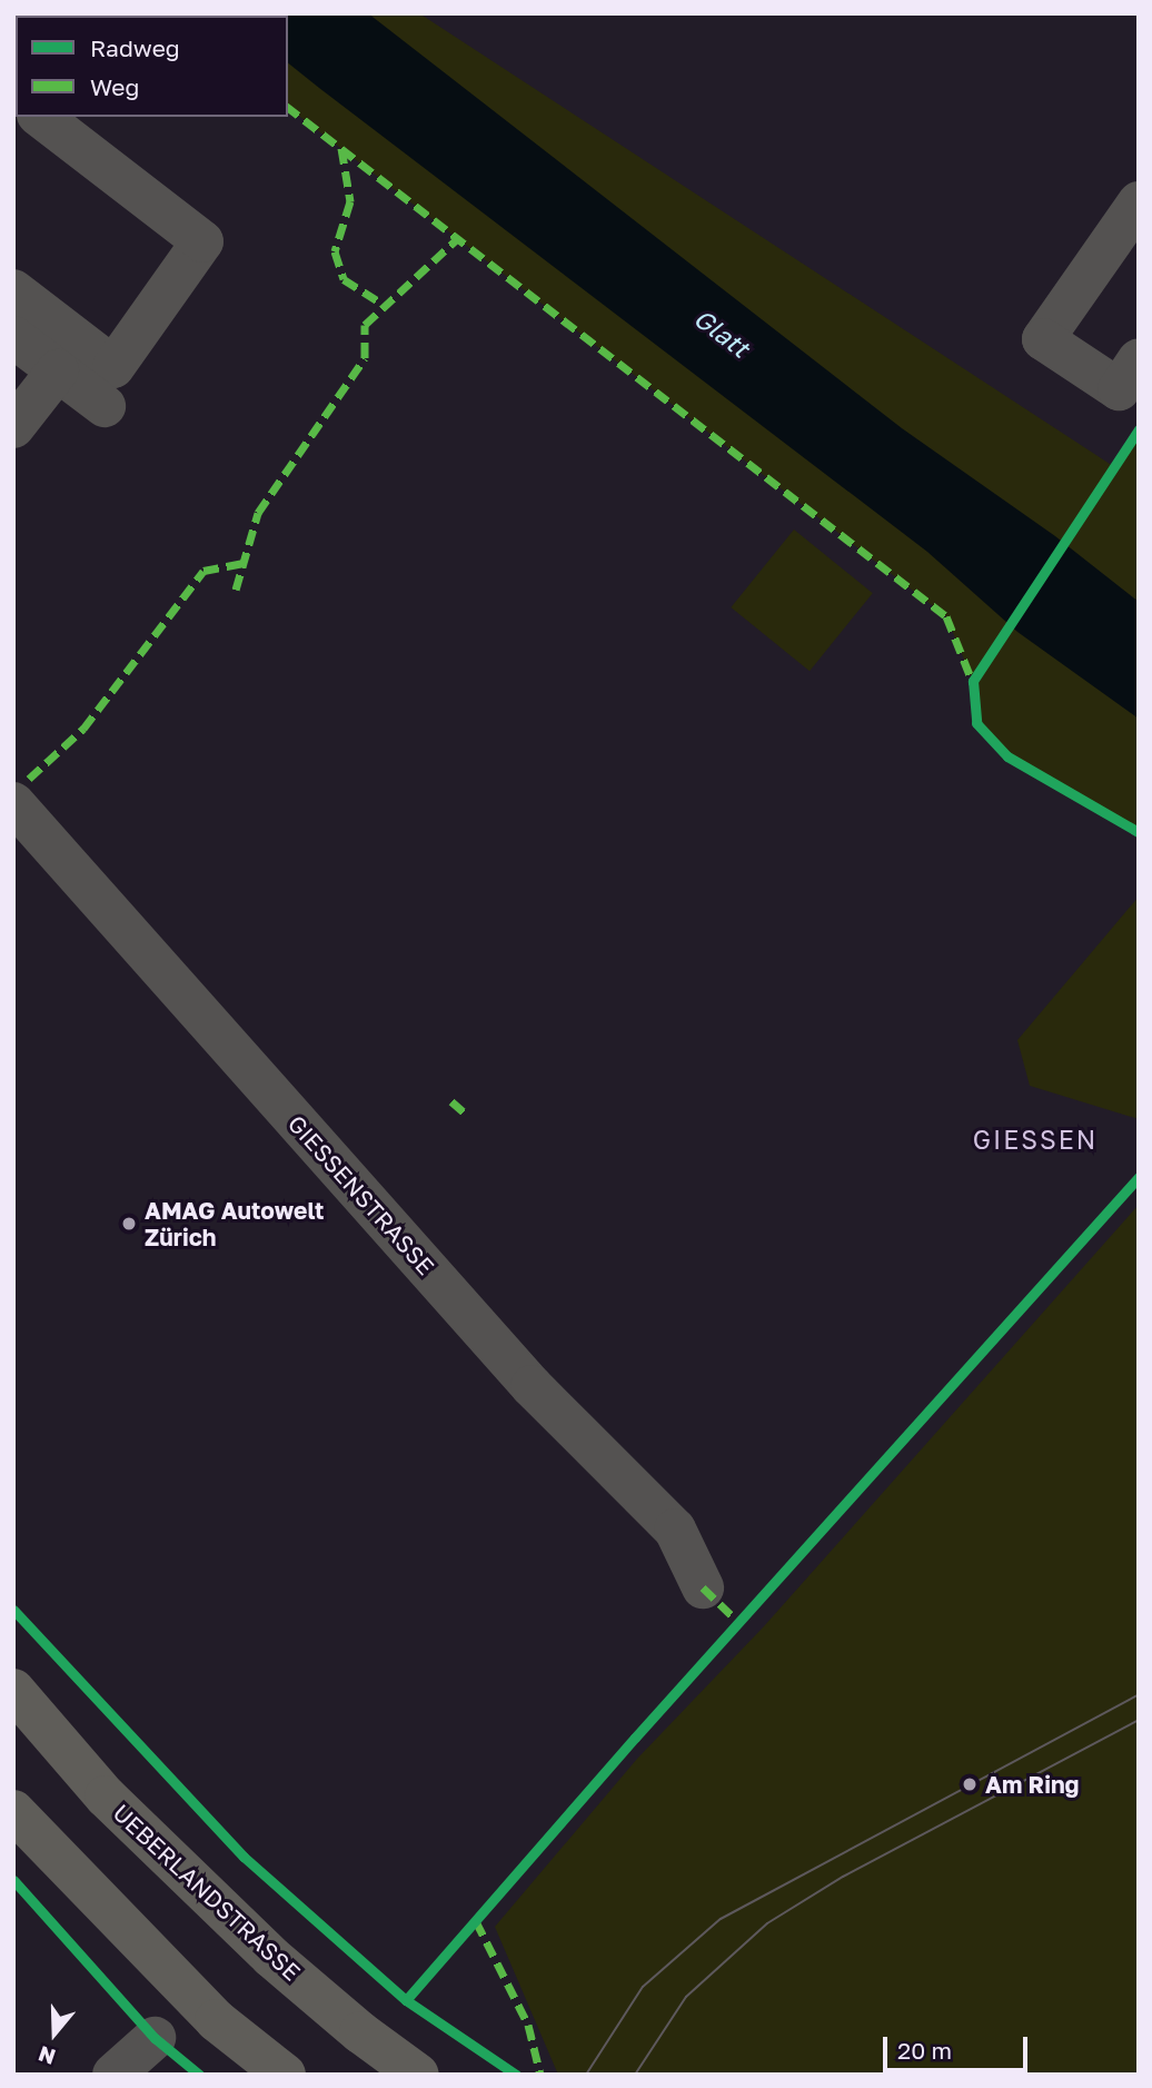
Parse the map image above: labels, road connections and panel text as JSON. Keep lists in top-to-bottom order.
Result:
{
  "streets": {
    "main road": ["UEBERLANDSTRASSE"],
    "street": ["GIESSENSTRASSE"]
  },
  "districts": ["GIESSEN"],
  "water": ["Glatt"],
  "places": ["AMAG Autowelt Zürich", "Am Ring"],
  "legend": ["Radweg", "Weg"],
  "scale_bar": "20 m",
  "north": "bottom"
}
